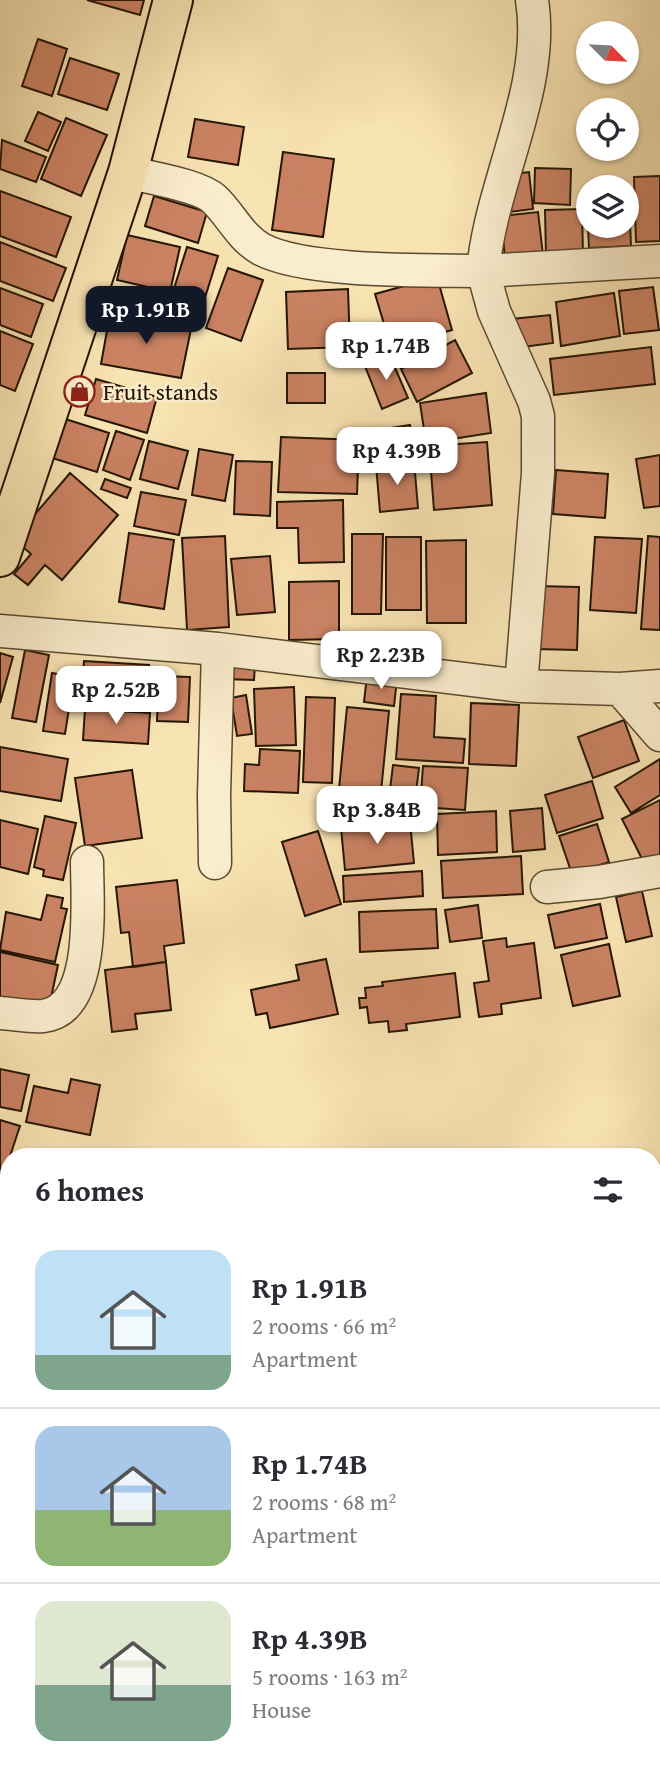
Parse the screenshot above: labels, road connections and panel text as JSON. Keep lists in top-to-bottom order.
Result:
{
  "places": {
    "shop": ["Fruit stands"]
  },
  "north": "bottom right",
  "page": {
    "price": [
      "Rp 1.91B",
      "Rp 1.74B",
      "Rp 4.39B",
      "Rp 2.23B",
      "Rp 2.52B",
      "Rp 3.84B"
    ],
    "heading": "6 homes",
    "list": [
      {
        "name": "Rp 1.91B",
        "note": "2 rooms · 66 m² · Apartment"
      },
      {
        "name": "Rp 1.74B",
        "note": "2 rooms · 68 m² · Apartment"
      },
      {
        "name": "Rp 4.39B",
        "note": "5 rooms · 163 m² · House"
      }
    ]
  }
}
